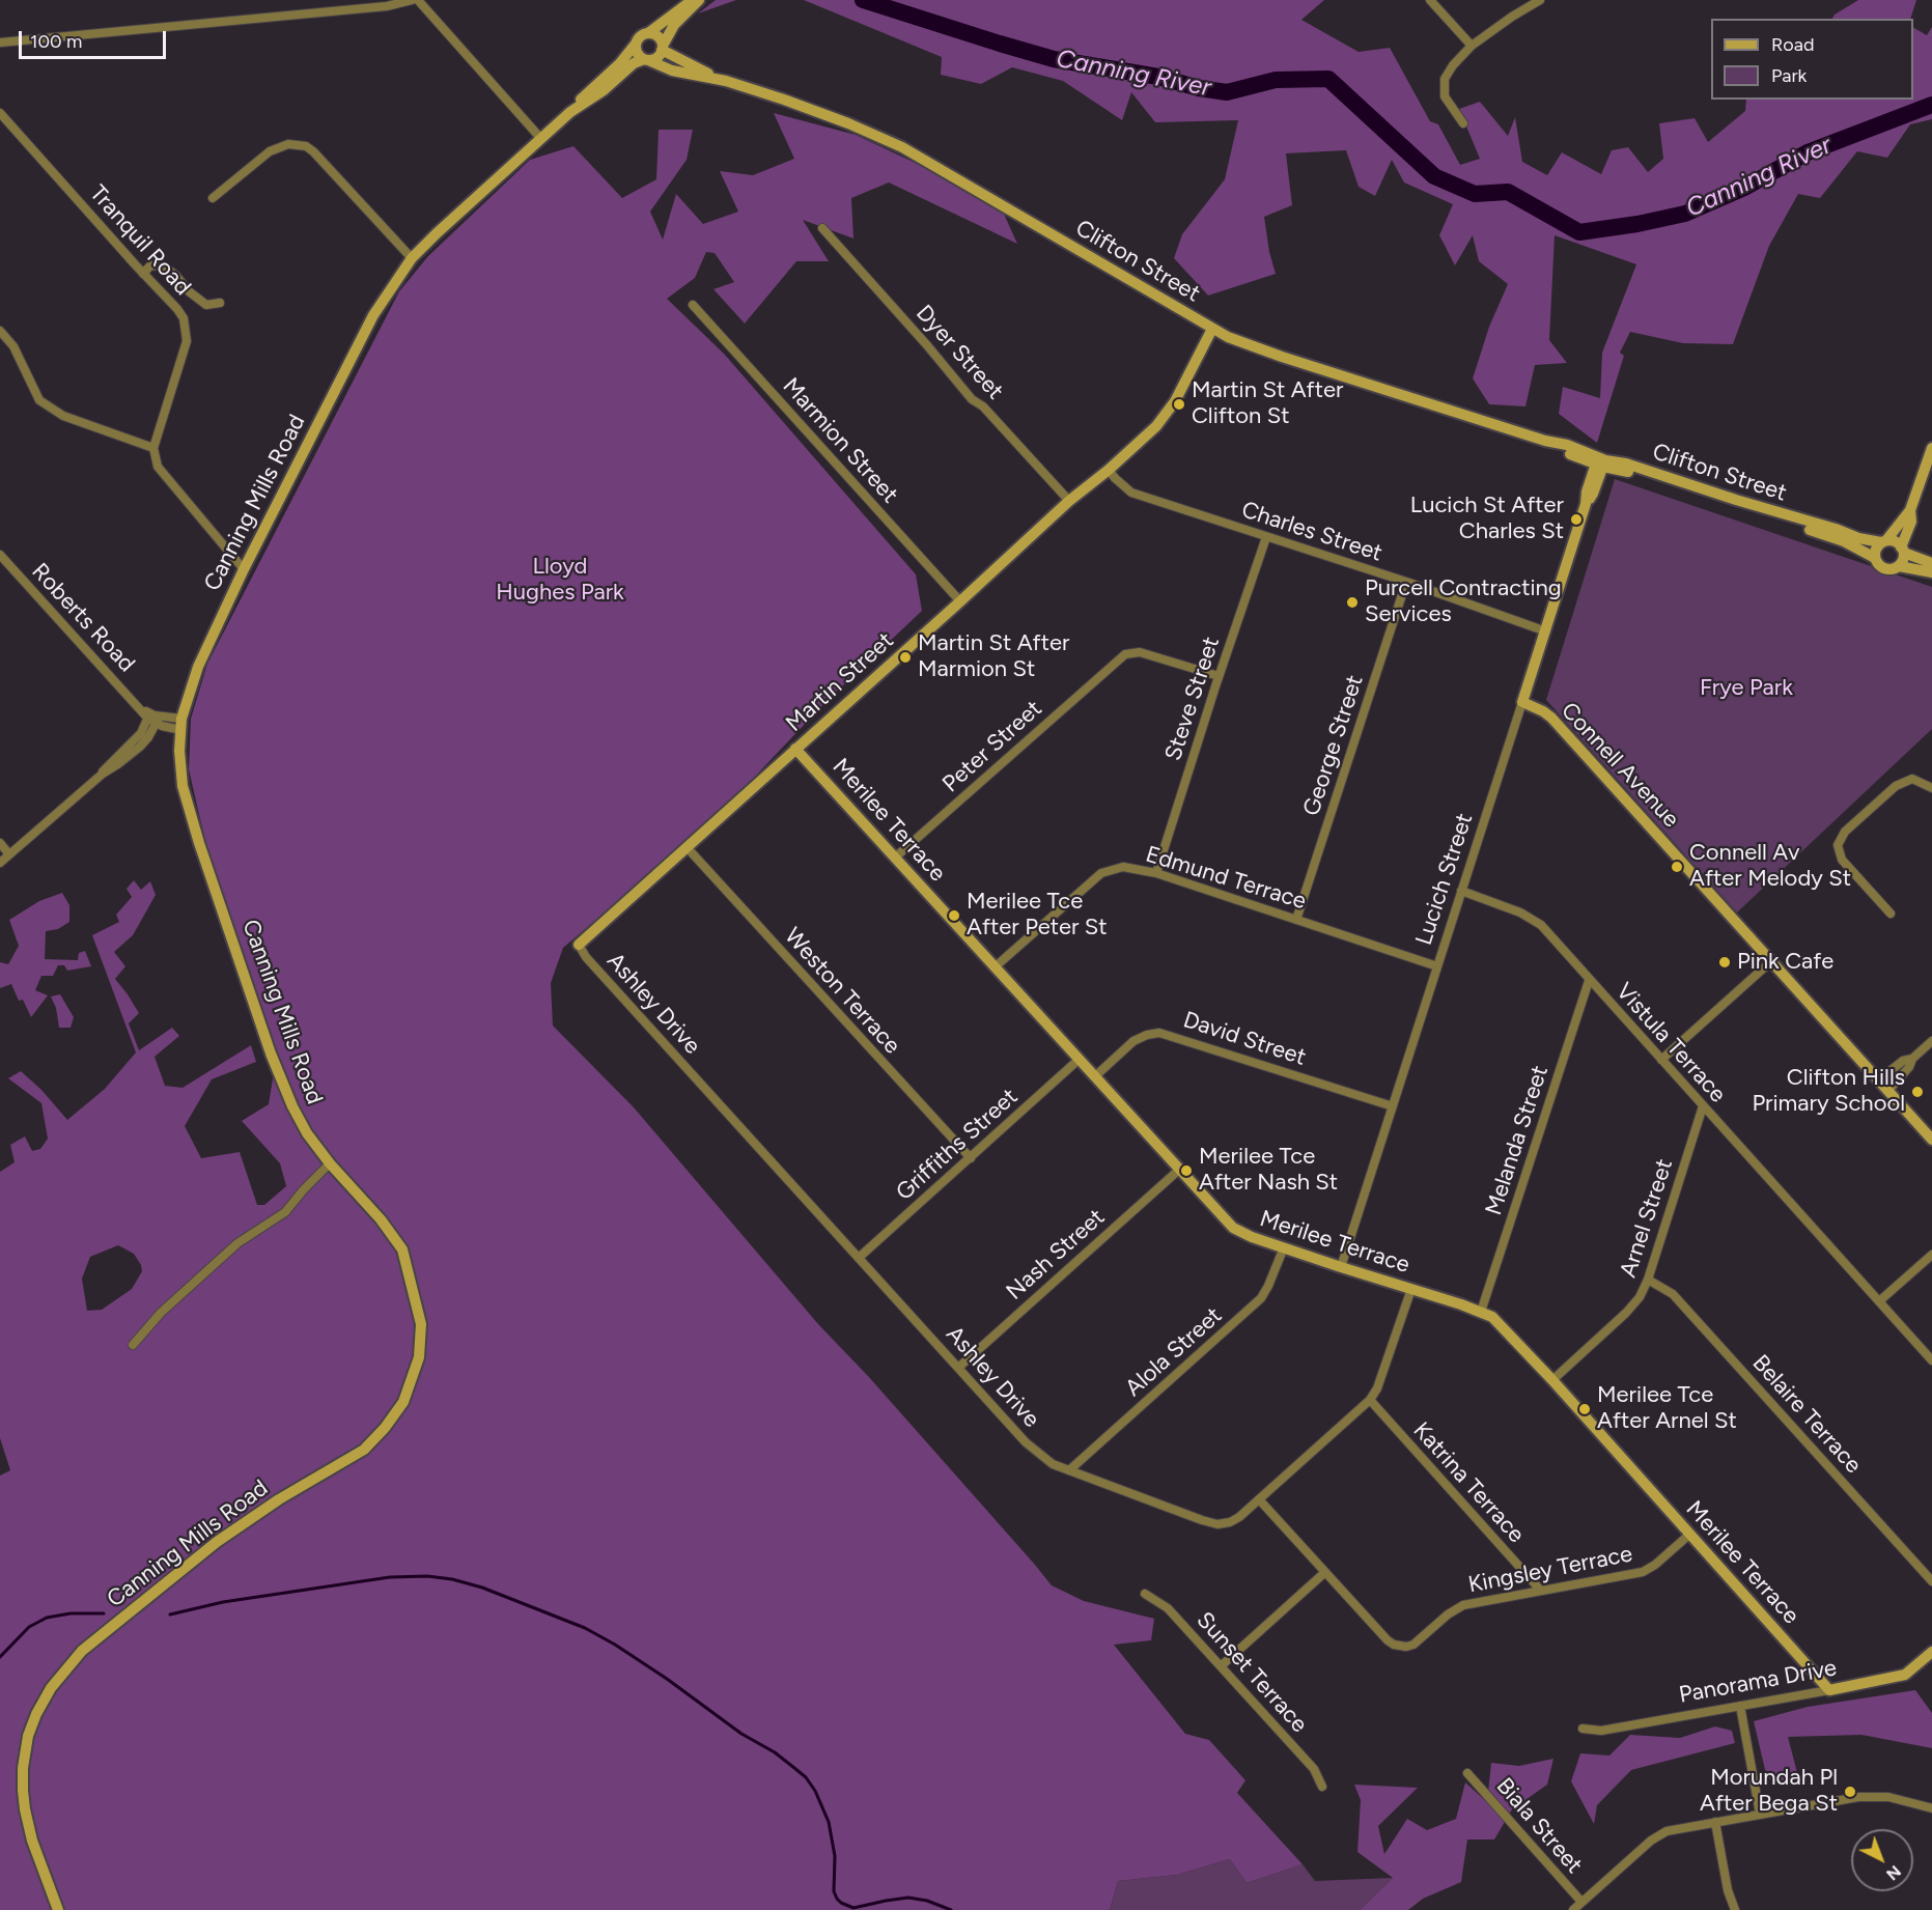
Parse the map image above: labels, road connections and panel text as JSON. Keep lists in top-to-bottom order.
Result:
{
  "streets": {
    "main road": [
      "Clifton Street",
      "Canning Mills Road",
      "Martin Street",
      "Connell Avenue",
      "Merilee Terrace",
      "Lucich Street",
      "Panorama Drive"
    ],
    "street": [
      "Tranquil Road",
      "Dyer Street",
      "Marmion Street",
      "Charles Street",
      "Roberts Road",
      "Steve Street",
      "George Street",
      "Peter Street",
      "Edmund Terrace",
      "Weston Terrace",
      "Ashley Drive",
      "David Street",
      "Vistula Terrace",
      "Melanda Street",
      "Griffiths Street",
      "Arnel Street",
      "Nash Street",
      "Alola Street",
      "Belaire Terrace",
      "Katrina Terrace",
      "Kingsley Terrace",
      "Sunset Terrace",
      "Biala Street"
    ]
  },
  "crossings": [
    ["Clifton Street", "Canning Mills Road"],
    ["Clifton Street", "Martin Street"],
    ["Clifton Street", "Lucich Street"],
    ["Dyer Street", "Martin Street"],
    ["Marmion Street", "Martin Street"],
    ["Canning Mills Road", "Roberts Road"],
    ["Charles Street", "Martin Street"],
    ["Charles Street", "Steve Street"],
    ["Charles Street", "George Street"],
    ["Charles Street", "Lucich Street"],
    ["Martin Street", "Merilee Terrace"],
    ["Martin Street", "Weston Terrace"],
    ["Martin Street", "Ashley Drive"],
    ["Steve Street", "Peter Street"],
    ["Steve Street", "Edmund Terrace"],
    ["George Street", "Edmund Terrace"],
    ["Peter Street", "Merilee Terrace"],
    ["Connell Avenue", "Lucich Street"],
    ["Merilee Terrace", "Edmund Terrace"],
    ["Merilee Terrace", "Lucich Street"],
    ["Merilee Terrace", "Ashley Drive"],
    ["Merilee Terrace", "David Street"],
    ["Merilee Terrace", "Melanda Street"],
    ["Merilee Terrace", "Griffiths Street"],
    ["Merilee Terrace", "Arnel Street"],
    ["Merilee Terrace", "Nash Street"],
    ["Merilee Terrace", "Alola Street"],
    ["Merilee Terrace", "Kingsley Terrace"],
    ["Merilee Terrace", "Panorama Drive"],
    ["Edmund Terrace", "Lucich Street"],
    ["Lucich Street", "David Street"],
    ["Lucich Street", "Vistula Terrace"],
    ["Weston Terrace", "Griffiths Street"],
    ["Ashley Drive", "Griffiths Street"],
    ["Ashley Drive", "Nash Street"],
    ["Ashley Drive", "Alola Street"],
    ["Ashley Drive", "Katrina Terrace"],
    ["Ashley Drive", "Kingsley Terrace"],
    ["Vistula Terrace", "Melanda Street"],
    ["Vistula Terrace", "Arnel Street"],
    ["Arnel Street", "Belaire Terrace"],
    ["Katrina Terrace", "Kingsley Terrace"]
  ],
  "water": ["Canning River"],
  "parks": ["Lloyd Hughes Park", "Frye Park"],
  "places": [
    "Martin St After Clifton St",
    "Lucich St After Charles St",
    "Purcell Contracting Services",
    "Martin St After Marmion St",
    "Connell Av After Melody St",
    "Merilee Tce After Peter St",
    "Pink Cafe",
    "Clifton Hills Primary School",
    "Merilee Tce After Nash St",
    "Merilee Tce After Arnel St",
    "Morundah Pl After Bega St"
  ],
  "legend": ["Road", "Park"],
  "scale_bar": "100 m",
  "north": "bottom right"
}
